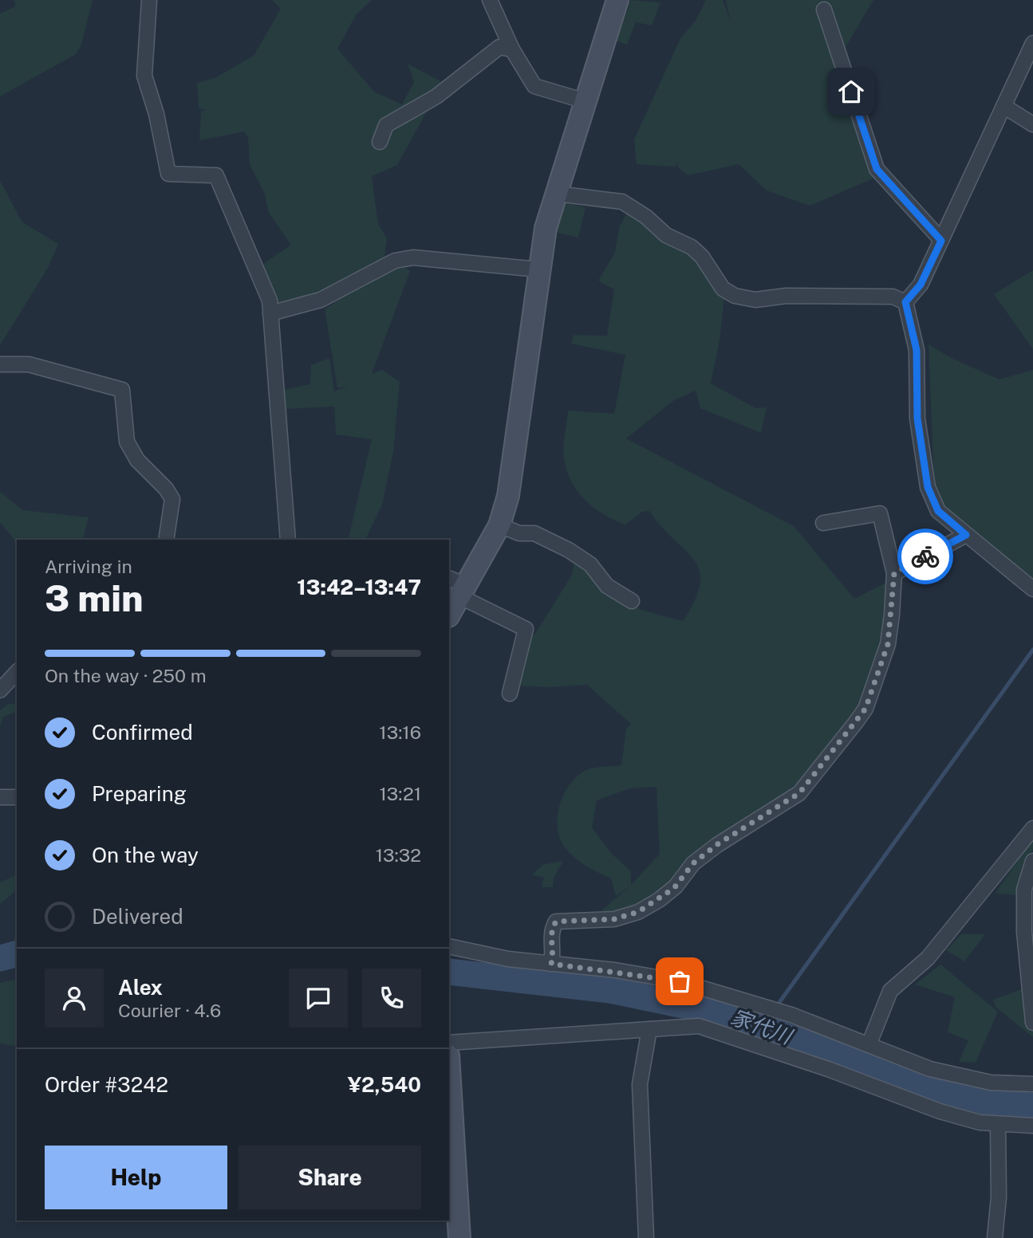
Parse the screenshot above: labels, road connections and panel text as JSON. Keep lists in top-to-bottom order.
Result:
{
  "water": ["家代川"],
  "page": {
    "heading": ["3 min", "Arriving in", "13:42–13:47"],
    "panel": [
      "Alex",
      "Courier · 4.6",
      "Order #3242",
      "¥2,540"
    ],
    "bar": "On the way · 250 m",
    "list": [
      ["Confirmed", "13:16"],
      ["Preparing", "13:21"],
      ["On the way", "13:32"],
      "Delivered"
    ],
    "buttons": ["Help", "Share"]
  }
}
